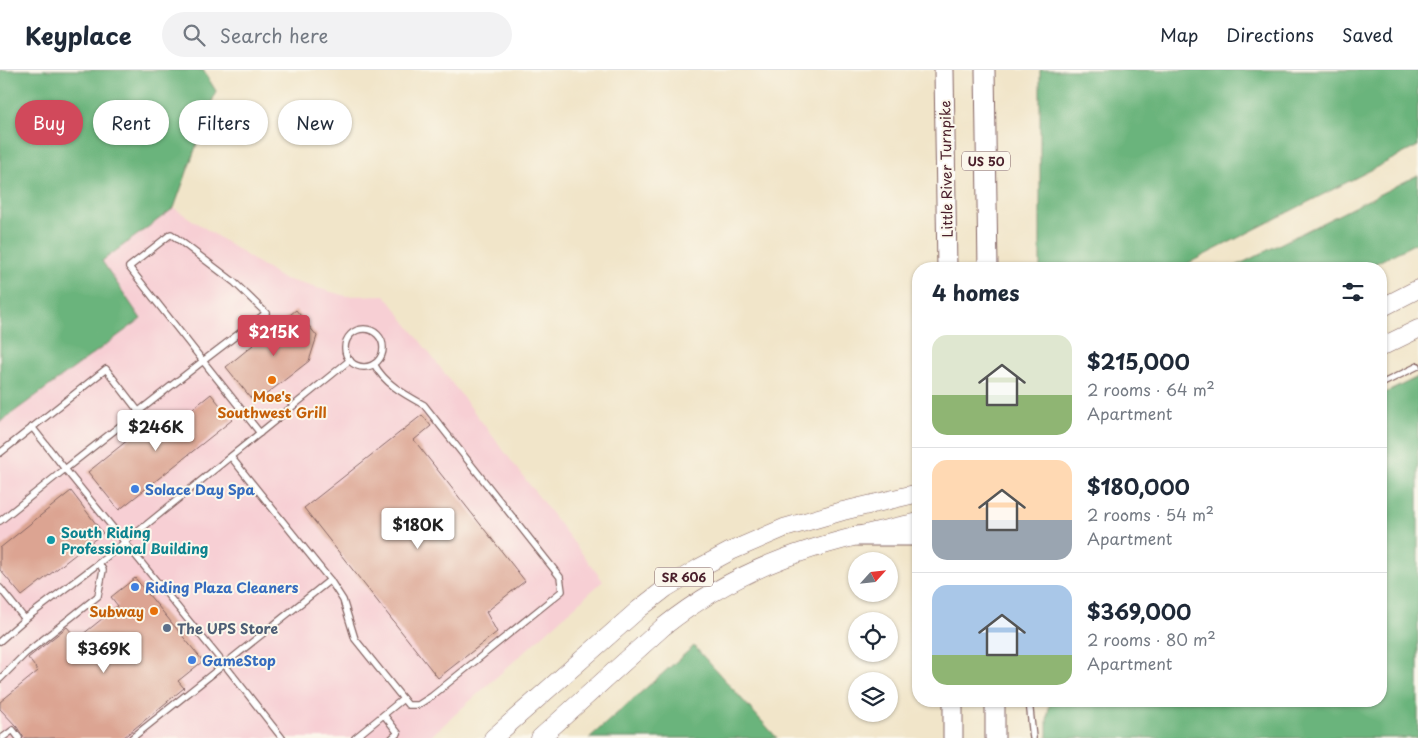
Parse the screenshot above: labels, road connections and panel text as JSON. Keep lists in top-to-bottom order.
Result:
{
  "streets": {
    "highway": ["US 50", "Little River Turnpike"],
    "main road": ["SR 606"]
  },
  "places": [
    "Moe's Southwest Grill",
    "Solace Day Spa",
    "South Riding Professional Building",
    "Riding Plaza Cleaners",
    "Subway",
    "The UPS Store",
    "GameStop"
  ],
  "north": "top right",
  "page": {
    "header": "Keyplace",
    "search": "Search here",
    "nav": ["Map", "Directions", "Saved"],
    "chip": [
      "Buy",
      "Rent",
      "Filters",
      "New"
    ],
    "heading": "4 homes",
    "price": [
      "$215K",
      "$246K",
      "$180K",
      "$369K"
    ],
    "list": [
      {
        "name": "$215,000",
        "note": "2 rooms · 64 m² · Apartment"
      },
      {
        "name": "$180,000",
        "note": "2 rooms · 54 m² · Apartment"
      },
      {
        "name": "$369,000",
        "note": "2 rooms · 80 m² · Apartment"
      }
    ]
  }
}
